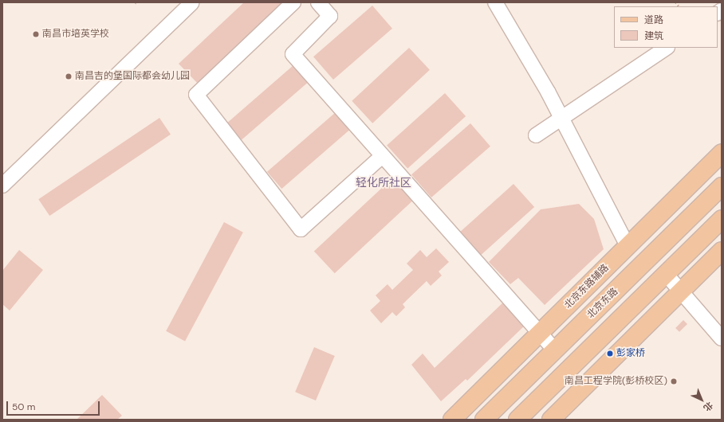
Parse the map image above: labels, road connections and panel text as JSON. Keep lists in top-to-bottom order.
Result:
{
  "streets": {
    "main road": ["北京东路辅路", "北京东路"]
  },
  "districts": ["轻化所社区"],
  "places": [
    "南昌市培英学校",
    "南昌吉的堡国际都会幼儿园",
    "彭家桥",
    "南昌工程学院(彭桥校区)"
  ],
  "legend": ["道路", "建筑"],
  "scale_bar": "50 m",
  "north": "bottom right"
}
